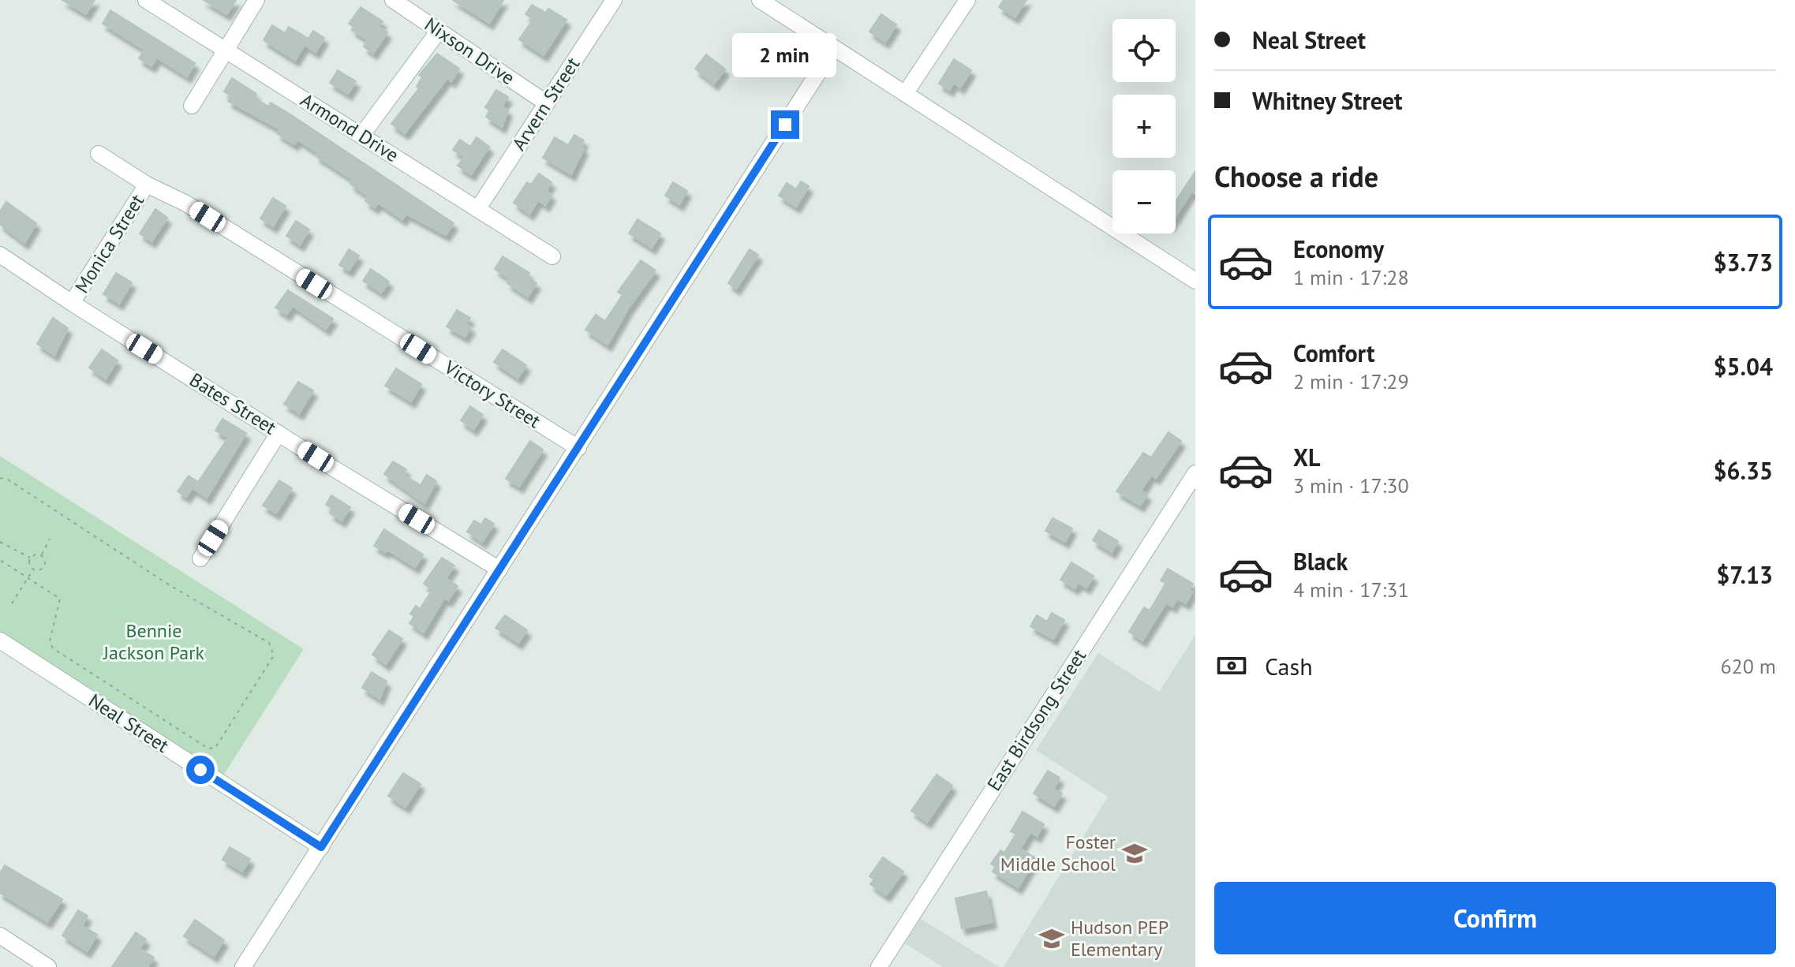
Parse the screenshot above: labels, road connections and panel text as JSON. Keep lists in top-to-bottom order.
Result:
{
  "streets": {
    "street": [
      "Nixson Drive",
      "Arvern Street",
      "Armond Drive",
      "Monica Street",
      "Victory Street",
      "Bates Street",
      "East Birdsong Street",
      "Neal Street"
    ]
  },
  "crossings": [
    ["Nixson Drive", "Arvern Street"],
    ["Arvern Street", "Armond Drive"],
    ["Monica Street", "Victory Street"],
    ["Monica Street", "Bates Street"]
  ],
  "parks": ["Bennie Jackson Park"],
  "places": {
    "school or university": ["Foster Middle School", "Hudson PEP Elementary"]
  },
  "page": {
    "banner": ["Neal Street", "Whitney Street"],
    "map_buttons": ["+", "−"],
    "bubble": "2 min",
    "heading": "Choose a ride",
    "list": [
      {
        "name": "Economy",
        "note": "1 min · 17:28",
        "value": "$3.73"
      },
      {
        "name": "Comfort",
        "note": "2 min · 17:29",
        "value": "$5.04"
      },
      {
        "name": "XL",
        "note": "3 min · 17:30",
        "value": "$6.35"
      },
      {
        "name": "Black",
        "note": "4 min · 17:31",
        "value": "$7.13"
      }
    ],
    "pay": ["Cash", "620 m"],
    "buttons": "Confirm"
  }
}
